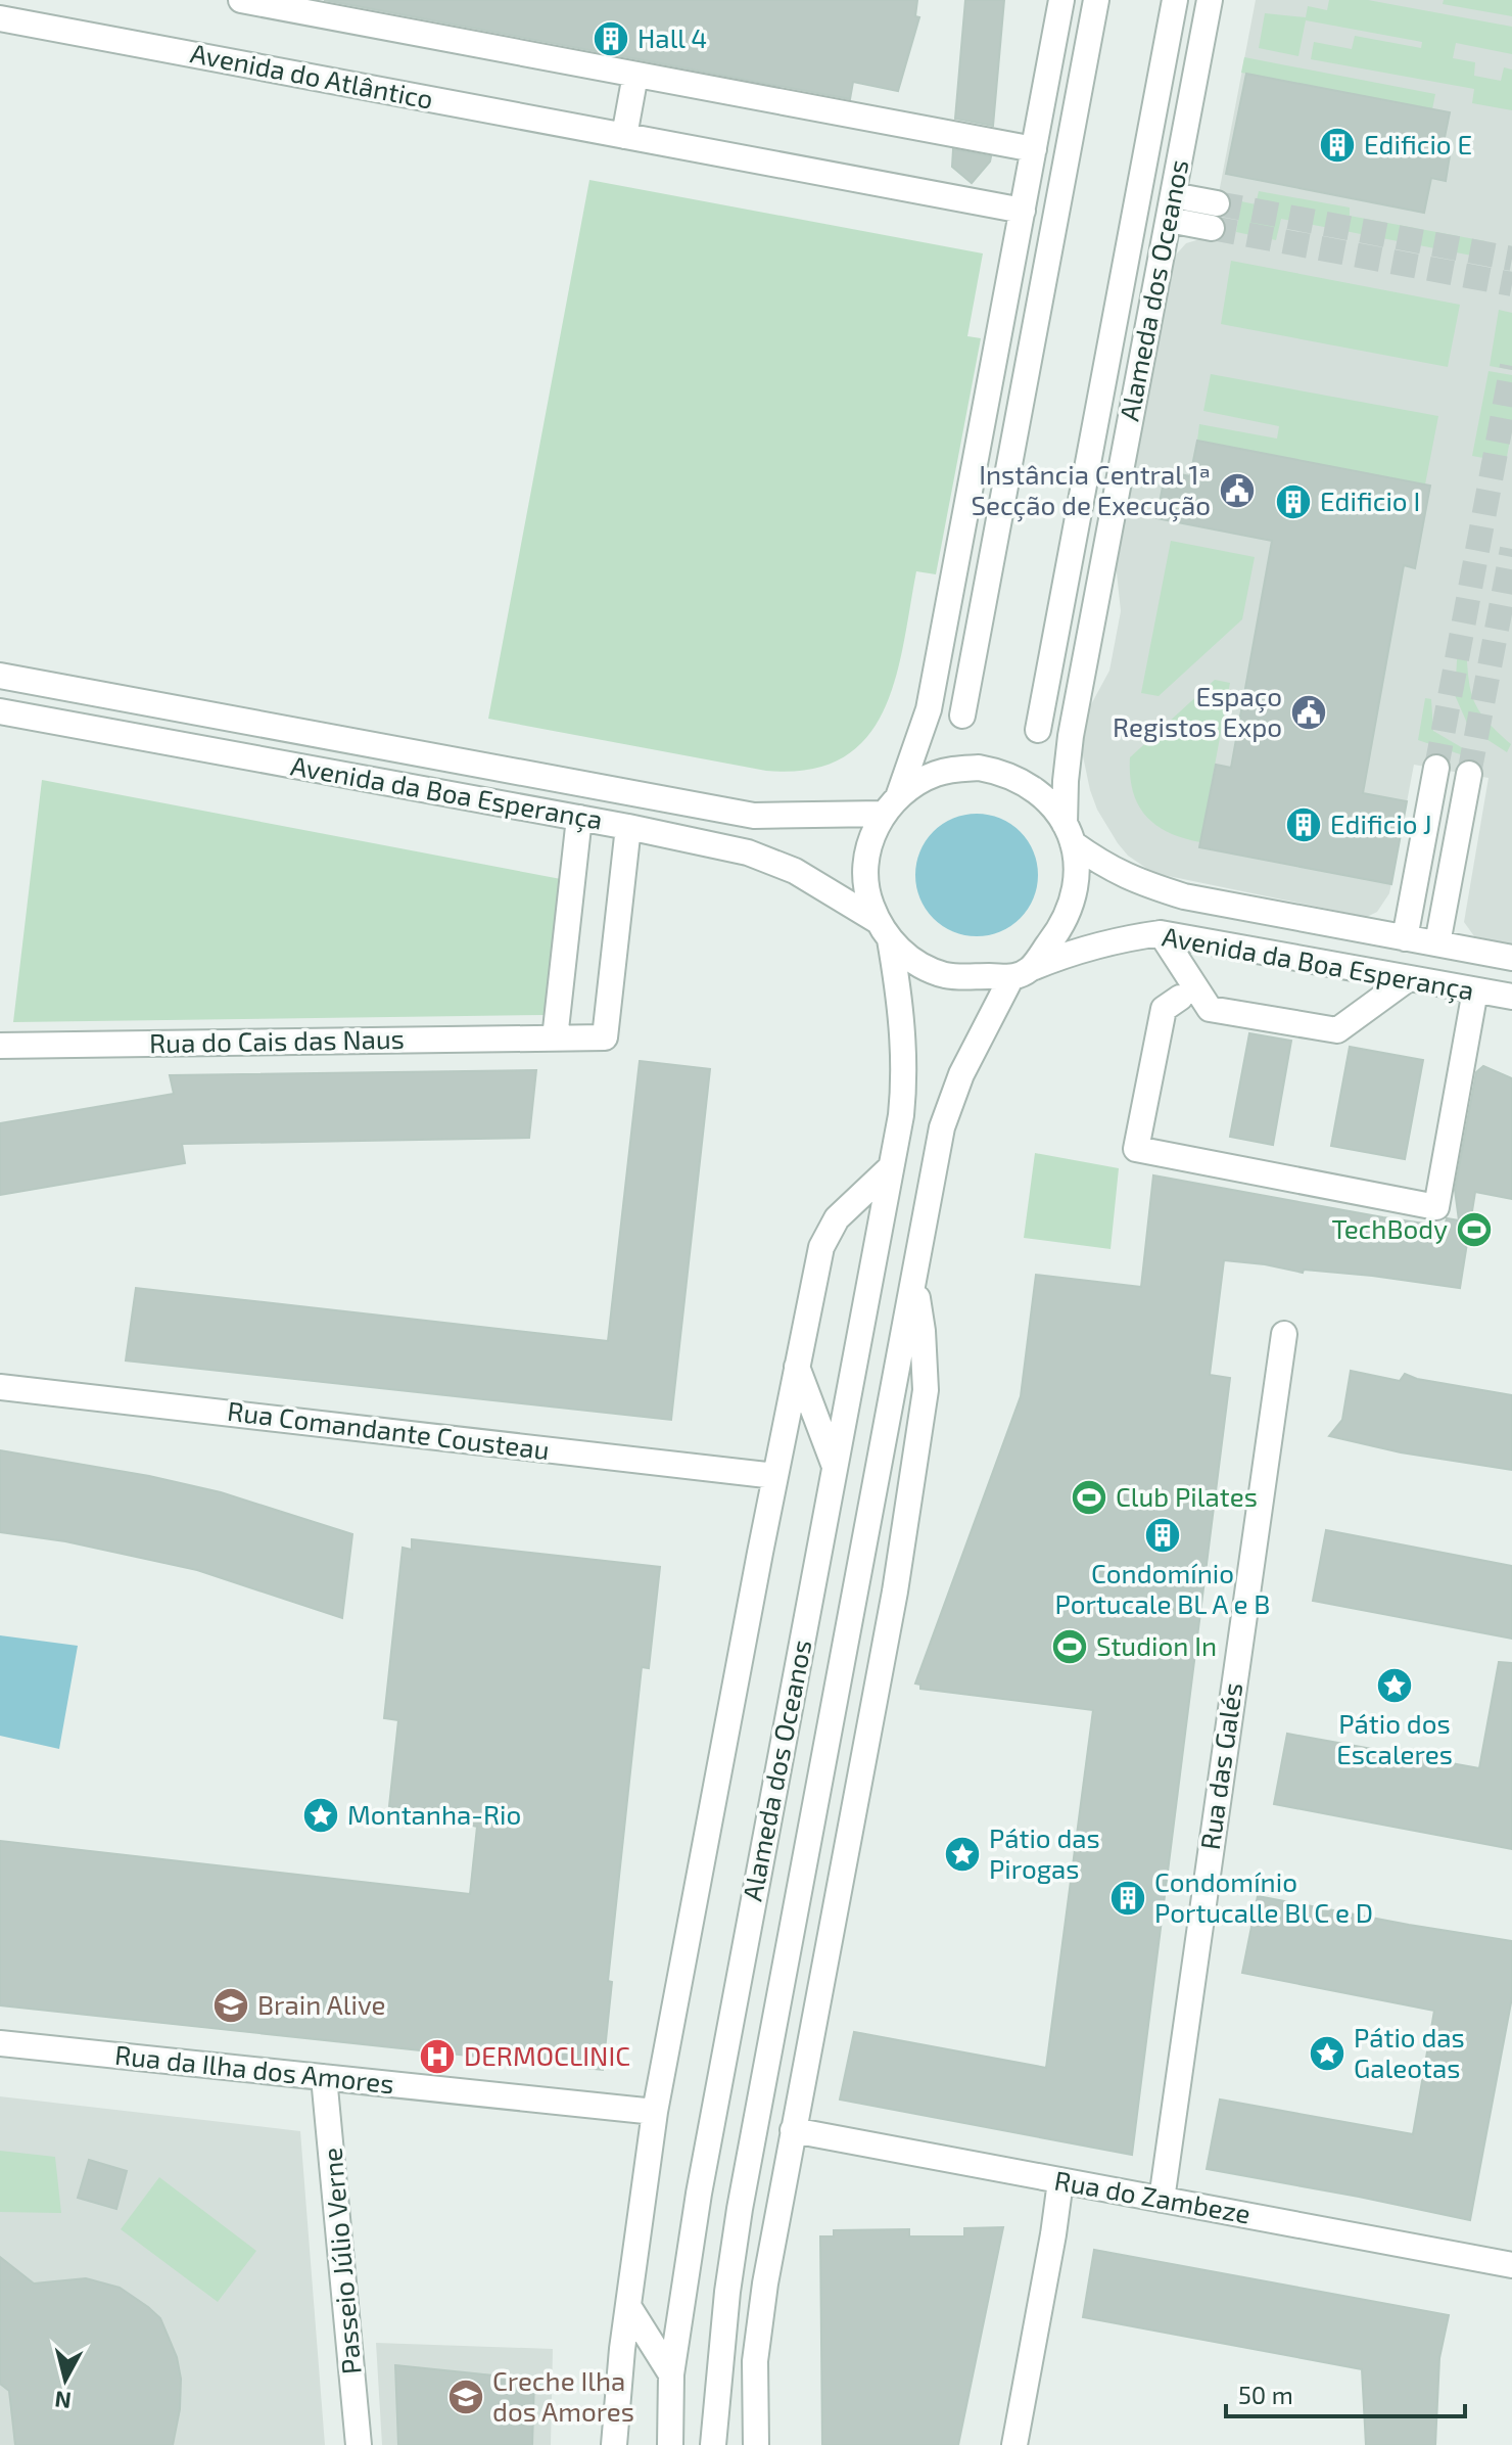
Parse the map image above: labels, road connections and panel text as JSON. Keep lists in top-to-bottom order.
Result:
{
  "streets": {
    "street": [
      "Avenida do Atlântico",
      "Alameda dos Oceanos",
      "Avenida da Boa Esperança",
      "Rua do Cais das Naus",
      "Rua Comandante Cousteau",
      "Rua das Galés",
      "Rua da Ilha dos Amores",
      "Rua do Zambeze",
      "Passeio Júlio Verne"
    ]
  },
  "crossings": [
    ["Alameda dos Oceanos", "Avenida da Boa Esperança"],
    ["Alameda dos Oceanos", "Rua do Zambeze"],
    ["Avenida da Boa Esperança", "Rua do Cais das Naus"],
    ["Rua das Galés", "Rua do Zambeze"],
    ["Rua da Ilha dos Amores", "Passeio Júlio Verne"]
  ],
  "places": {
    "building": [
      "Hall 4",
      "Edificio E",
      "Edificio I",
      "Edificio J",
      "Condomínio Portucale BL A e B",
      "Condomínio Portucalle Bl C e D"
    ],
    "public building": ["Instância Central 1ª Secção de Execução", "Espaço Registos Expo"],
    "sports": ["TechBody", "Club Pilates", "Studion In"],
    "place": [
      "Pátio dos Escaleres",
      "Montanha-Rio",
      "Pátio das Pirogas",
      "Pátio das Galeotas"
    ],
    "school or university": ["Brain Alive", "Creche Ilha dos Amores"],
    "hospital": ["DERMOCLINIC"]
  },
  "scale_bar": "50 m",
  "north": "bottom"
}
